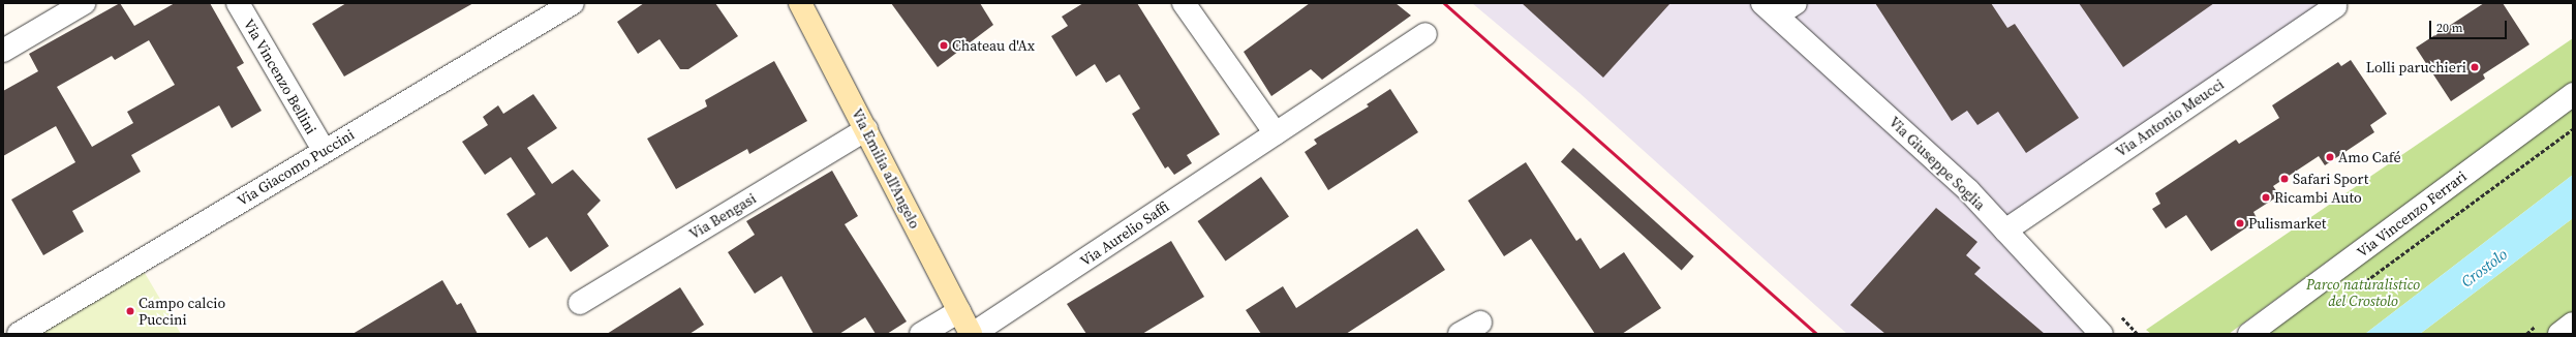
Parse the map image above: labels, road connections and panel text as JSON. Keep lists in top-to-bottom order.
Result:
{
  "streets": {
    "main road": ["Via Emilia all'Angelo"],
    "street": [
      "Via Vincenzo Bellini",
      "Via Antonio Meucci",
      "Via Giuseppe Soglia",
      "Via Giacomo Puccini",
      "Via Vincenzo Ferrari",
      "Via Bengasi",
      "Via Aurelio Saffi"
    ]
  },
  "crossings": [
    ["Via Vincenzo Bellini", "Via Giacomo Puccini"],
    ["Via Antonio Meucci", "Via Giuseppe Soglia"],
    ["Via Emilia all'Angelo", "Via Bengasi"],
    ["Via Emilia all'Angelo", "Via Aurelio Saffi"]
  ],
  "water": ["Crostolo"],
  "parks": ["Parco naturalistico del Crostolo"],
  "places": [
    "Chateau d'Ax",
    "Lolli paruchieri",
    "Amo Café",
    "Safari Sport",
    "Ricambi Auto",
    "Pulismarket",
    "Campo calcio Puccini"
  ],
  "scale_bar": "20 m"
}
